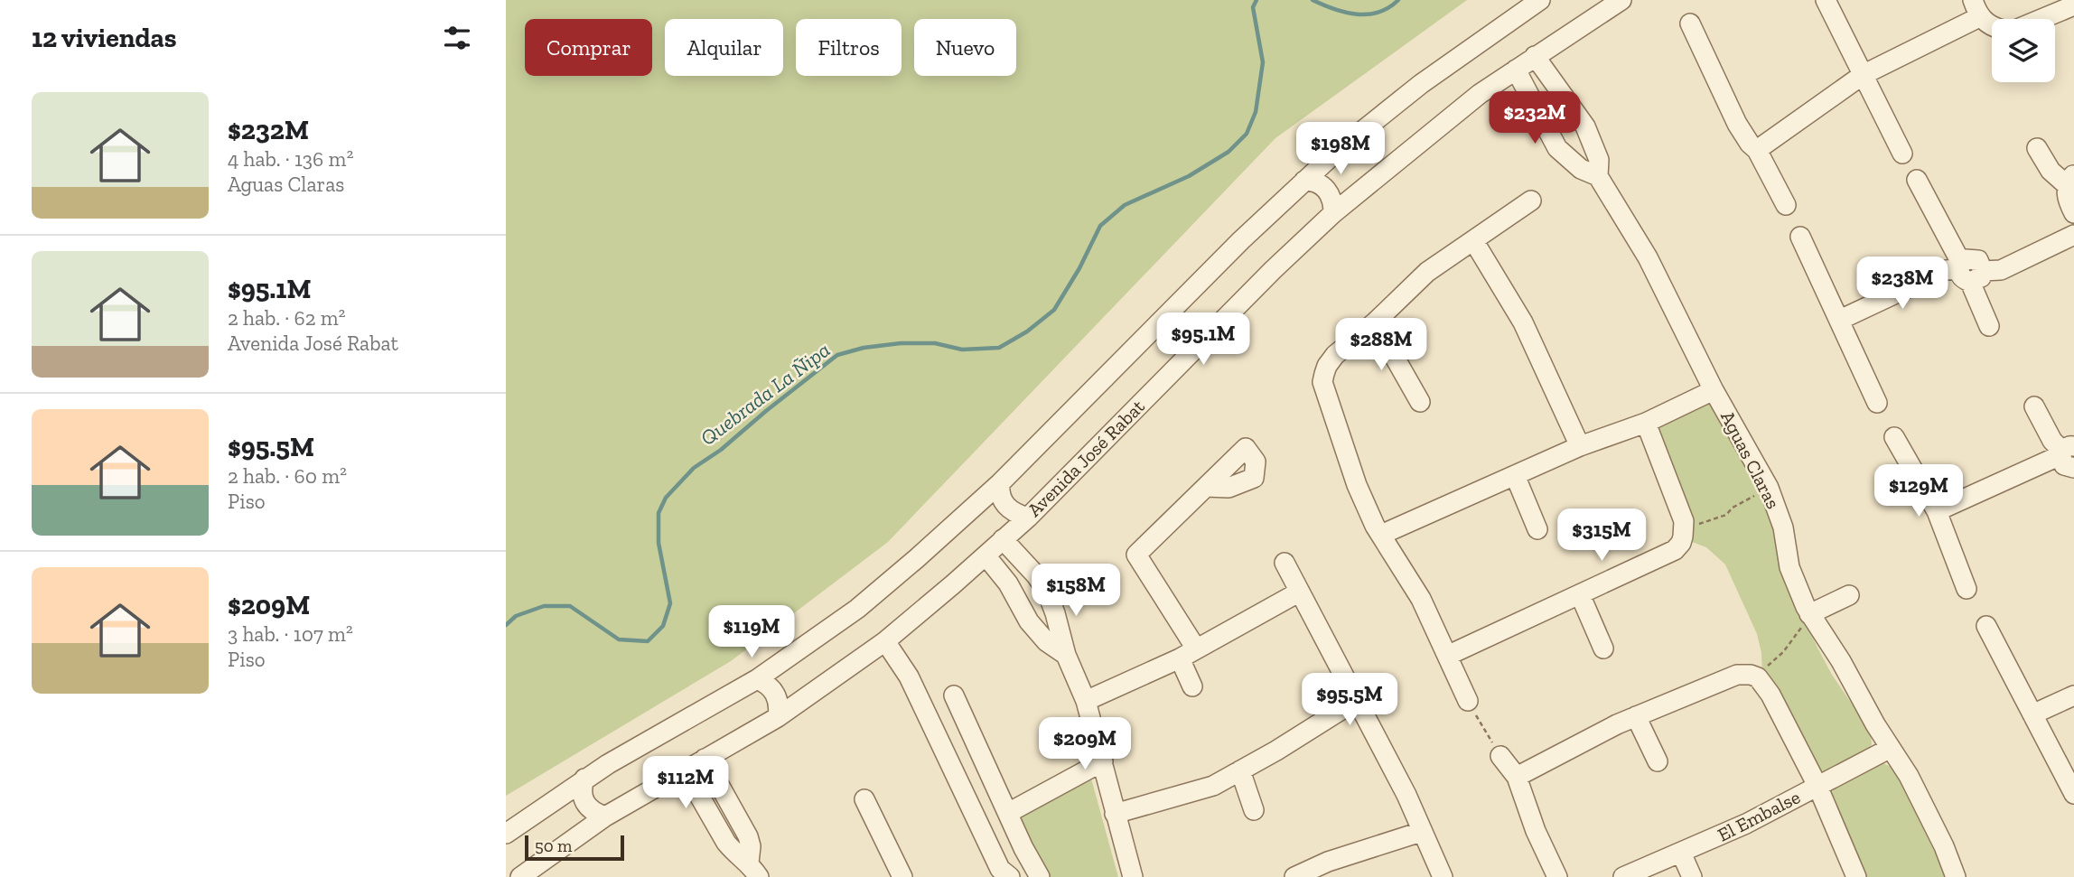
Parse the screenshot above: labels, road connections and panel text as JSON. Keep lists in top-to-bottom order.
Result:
{
  "streets": {
    "street": ["Avenida José Rabat", "Aguas Claras", "El Embalse"]
  },
  "crossings": [
    ["Avenida José Rabat", "Aguas Claras"],
    ["Aguas Claras", "El Embalse"]
  ],
  "water": ["Quebrada La Ñipa"],
  "scale_bar": "50 m",
  "page": {
    "heading": "12 viviendas",
    "chip": [
      "Comprar",
      "Alquilar",
      "Filtros",
      "Nuevo"
    ],
    "list": [
      {
        "name": "$232M",
        "note": "4 hab. · 136 m² · Aguas Claras"
      },
      {
        "name": "$95.1M",
        "note": "2 hab. · 62 m² · Avenida José Rabat"
      },
      {
        "name": "$95.5M",
        "note": "2 hab. · 60 m² · Piso"
      },
      {
        "name": "$209M",
        "note": "3 hab. · 107 m² · Piso"
      }
    ],
    "price": [
      "$232M",
      "$198M",
      "$238M",
      "$95.1M",
      "$288M",
      "$129M",
      "$315M",
      "$158M",
      "$119M",
      "$95.5M",
      "$209M",
      "$112M"
    ],
    "scale": "50 m"
  }
}
